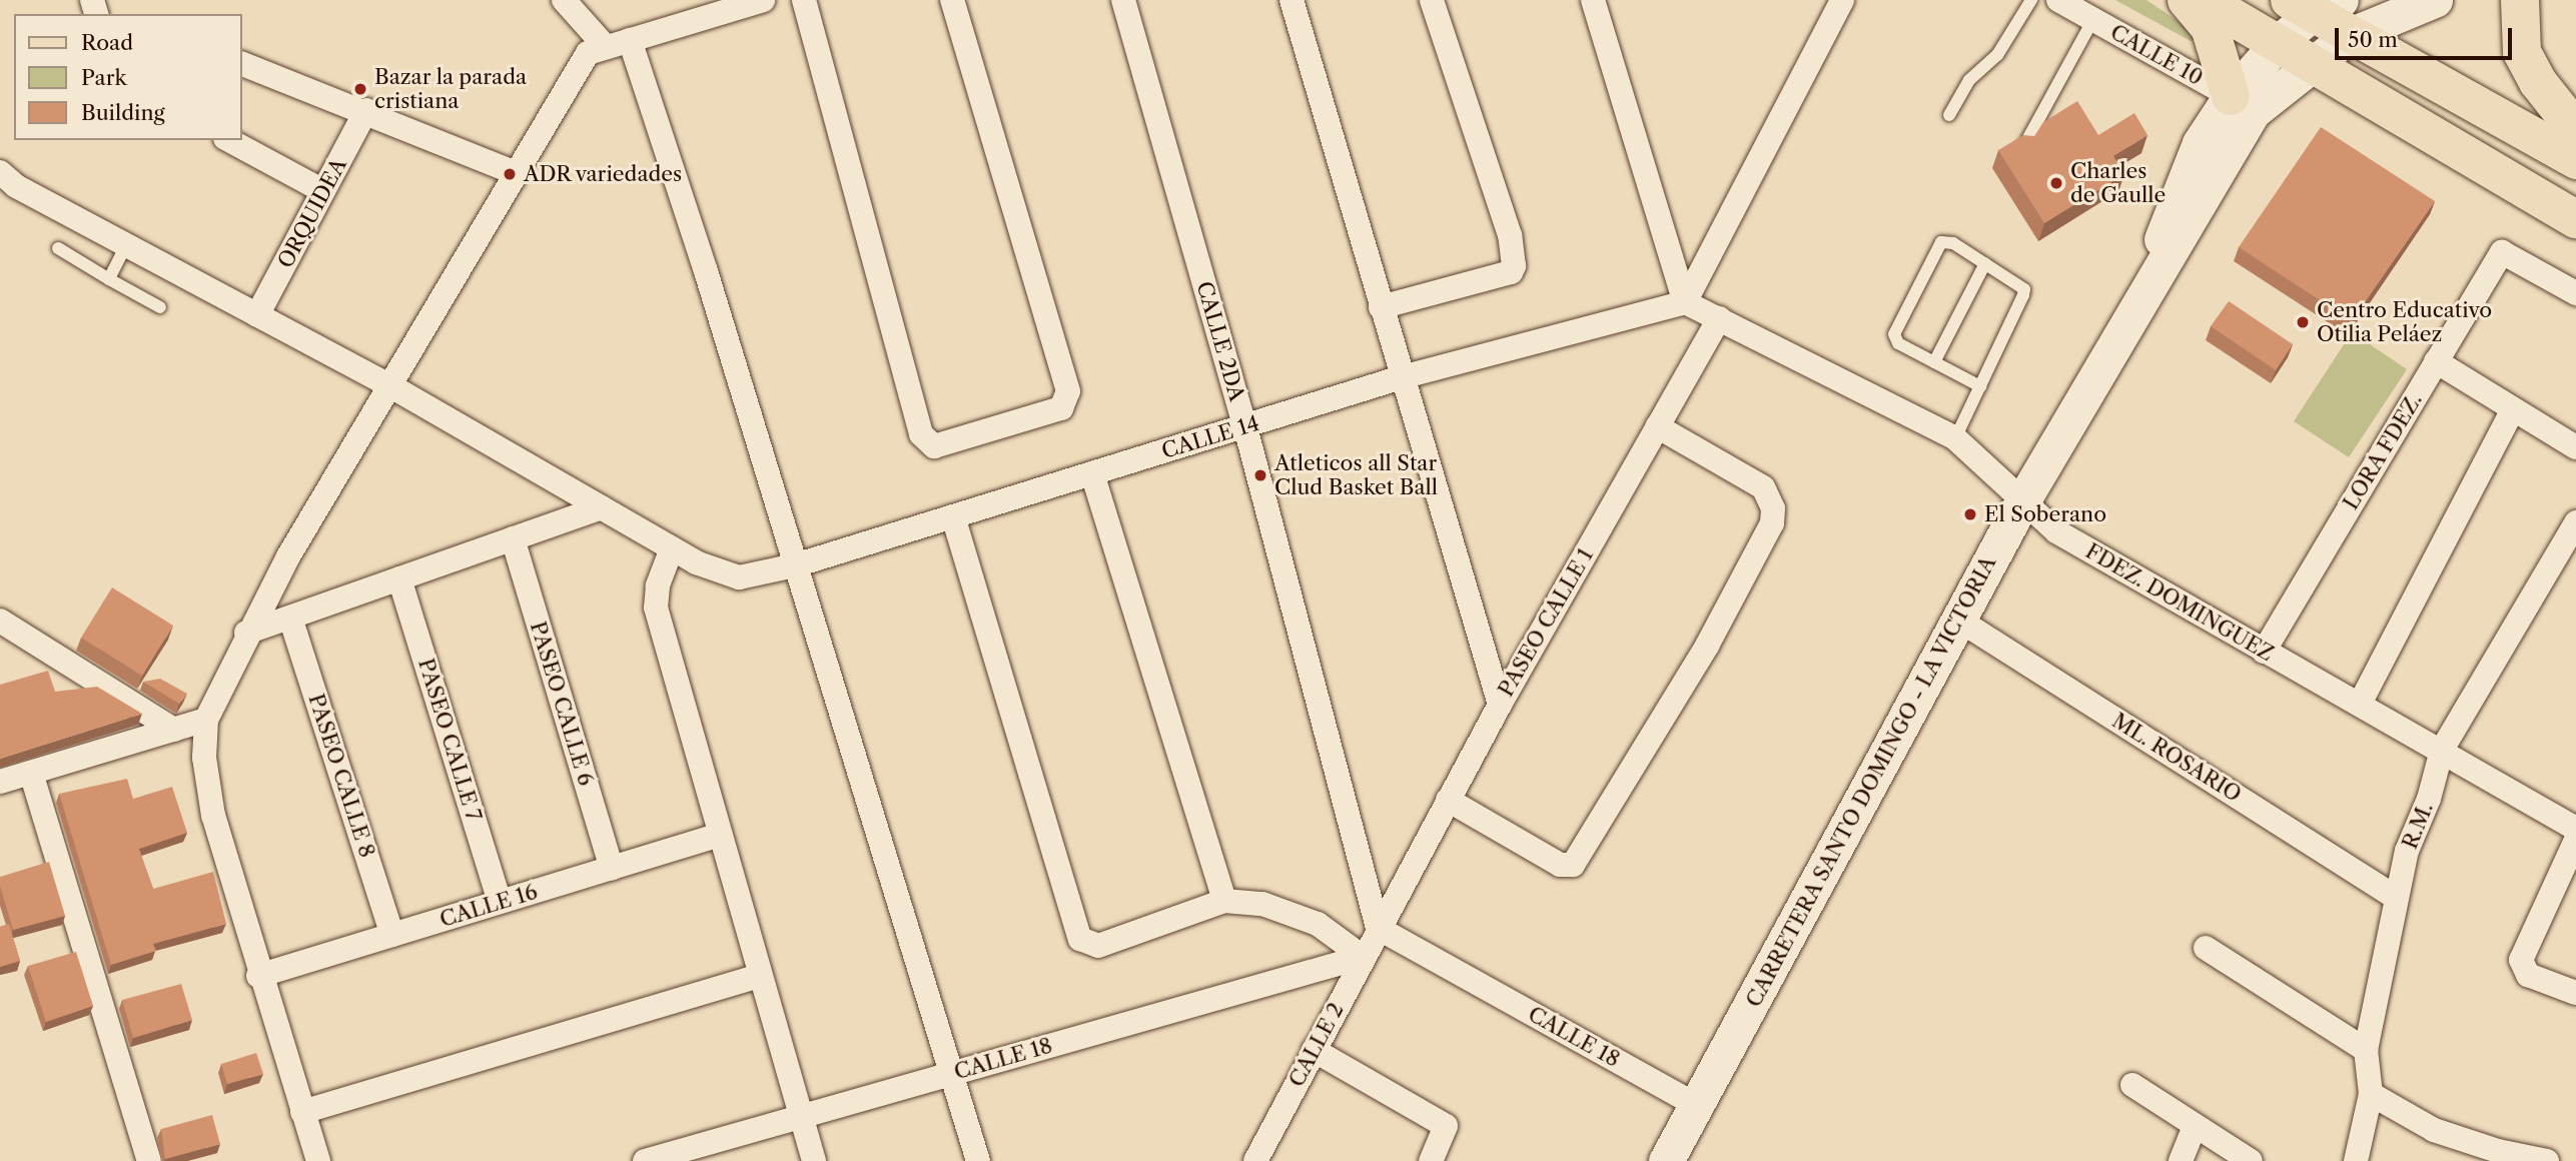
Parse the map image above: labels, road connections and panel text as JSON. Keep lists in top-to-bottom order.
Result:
{
  "streets": {
    "main road": ["CARRETERA SANTO DOMINGO - LA VICTORIA"],
    "street": [
      "CALLE 10",
      "ORQUIDEA",
      "CALLE 2DA",
      "CALLE 14",
      "LORA FDEZ.",
      "FDEZ. DOMINGUEZ",
      "PASEO CALLE 1",
      "PASEO CALLE 6",
      "PASEO CALLE 7",
      "ML. ROSARIO",
      "PASEO CALLE 8",
      "R.M.",
      "CALLE 16",
      "CALLE 18",
      "CALLE 2"
    ]
  },
  "crossings": [
    ["CALLE 10", "CARRETERA SANTO DOMINGO - LA VICTORIA"],
    ["CALLE 2DA", "CALLE 14"],
    ["CALLE 2DA", "PASEO CALLE 1"],
    ["CALLE 2DA", "CALLE 18"],
    ["CALLE 2DA", "CALLE 2"],
    ["CALLE 14", "FDEZ. DOMINGUEZ"],
    ["LORA FDEZ.", "FDEZ. DOMINGUEZ"],
    ["FDEZ. DOMINGUEZ", "PASEO CALLE 1"],
    ["FDEZ. DOMINGUEZ", "CARRETERA SANTO DOMINGO - LA VICTORIA"],
    ["FDEZ. DOMINGUEZ", "R.M."],
    ["PASEO CALLE 1", "CALLE 18"],
    ["PASEO CALLE 1", "CALLE 2"],
    ["PASEO CALLE 6", "CALLE 16"],
    ["PASEO CALLE 7", "CALLE 16"],
    ["ML. ROSARIO", "CARRETERA SANTO DOMINGO - LA VICTORIA"],
    ["ML. ROSARIO", "R.M."],
    ["PASEO CALLE 8", "CALLE 16"],
    ["CARRETERA SANTO DOMINGO - LA VICTORIA", "CALLE 18"],
    ["CALLE 18", "CALLE 2"]
  ],
  "places": [
    "Bazar la parada cristiana",
    "ADR variedades",
    "Charles de Gaulle",
    "Centro Educativo Otilia Peláez",
    "Atleticos all Star Clud Basket Ball",
    "El Soberano"
  ],
  "legend": ["Road", "Park", "Building"],
  "scale_bar": "50 m"
}
